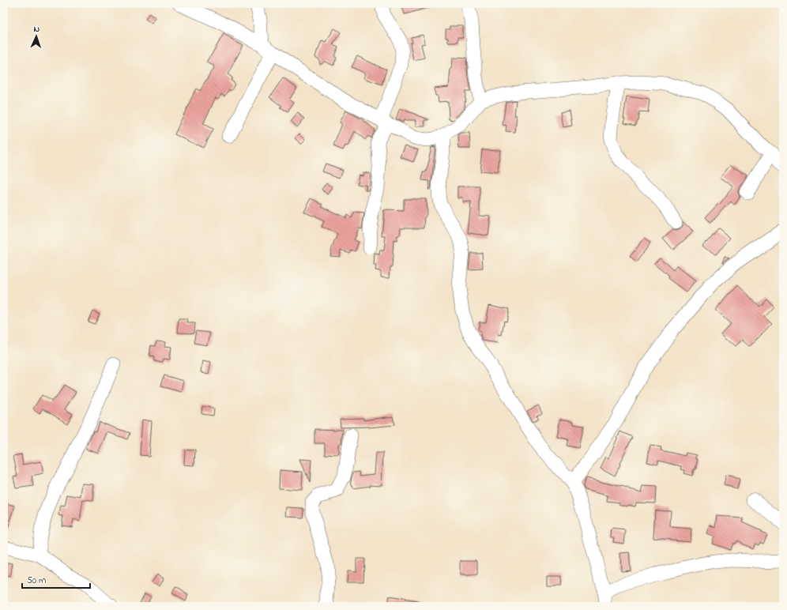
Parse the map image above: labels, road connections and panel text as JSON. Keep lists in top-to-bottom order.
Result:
{
  "scale_bar": "50 m",
  "north": "top"
}
